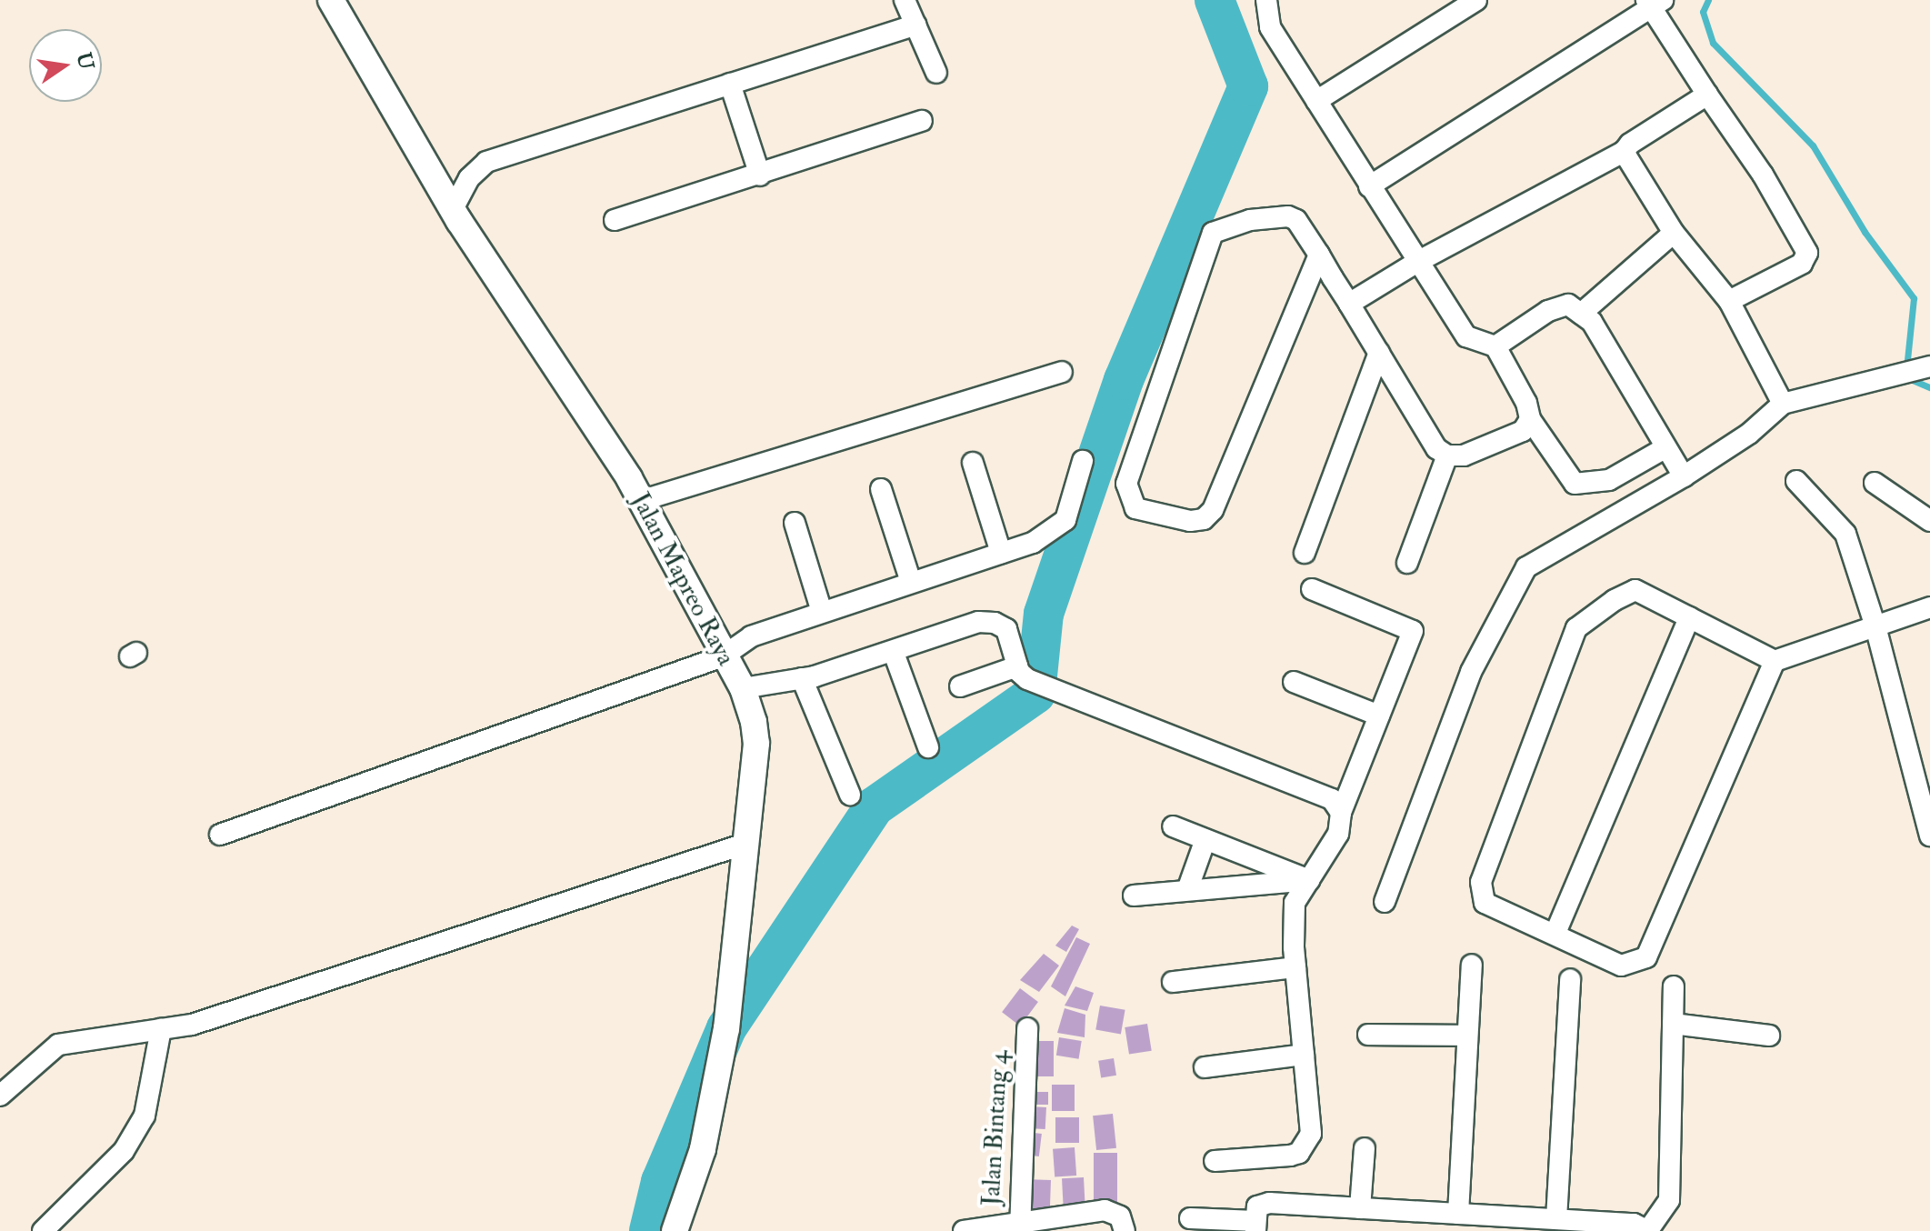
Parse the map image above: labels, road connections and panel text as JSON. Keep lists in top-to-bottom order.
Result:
{
  "streets": {
    "street": ["Jalan Mapreo Raya", "Jalan Bintang 4"]
  },
  "north": "right"
}
